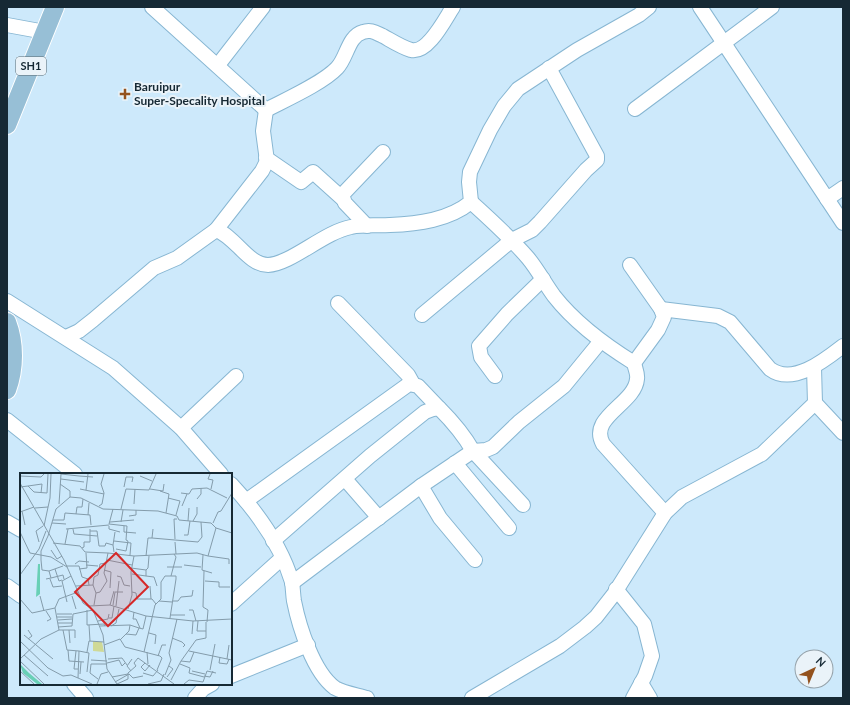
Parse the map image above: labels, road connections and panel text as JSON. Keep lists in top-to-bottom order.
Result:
{
  "streets": {
    "main road": ["SH1"]
  },
  "places": {
    "health": ["Baruipur Super-Specality Hospital"]
  },
  "north": "top right"
}
